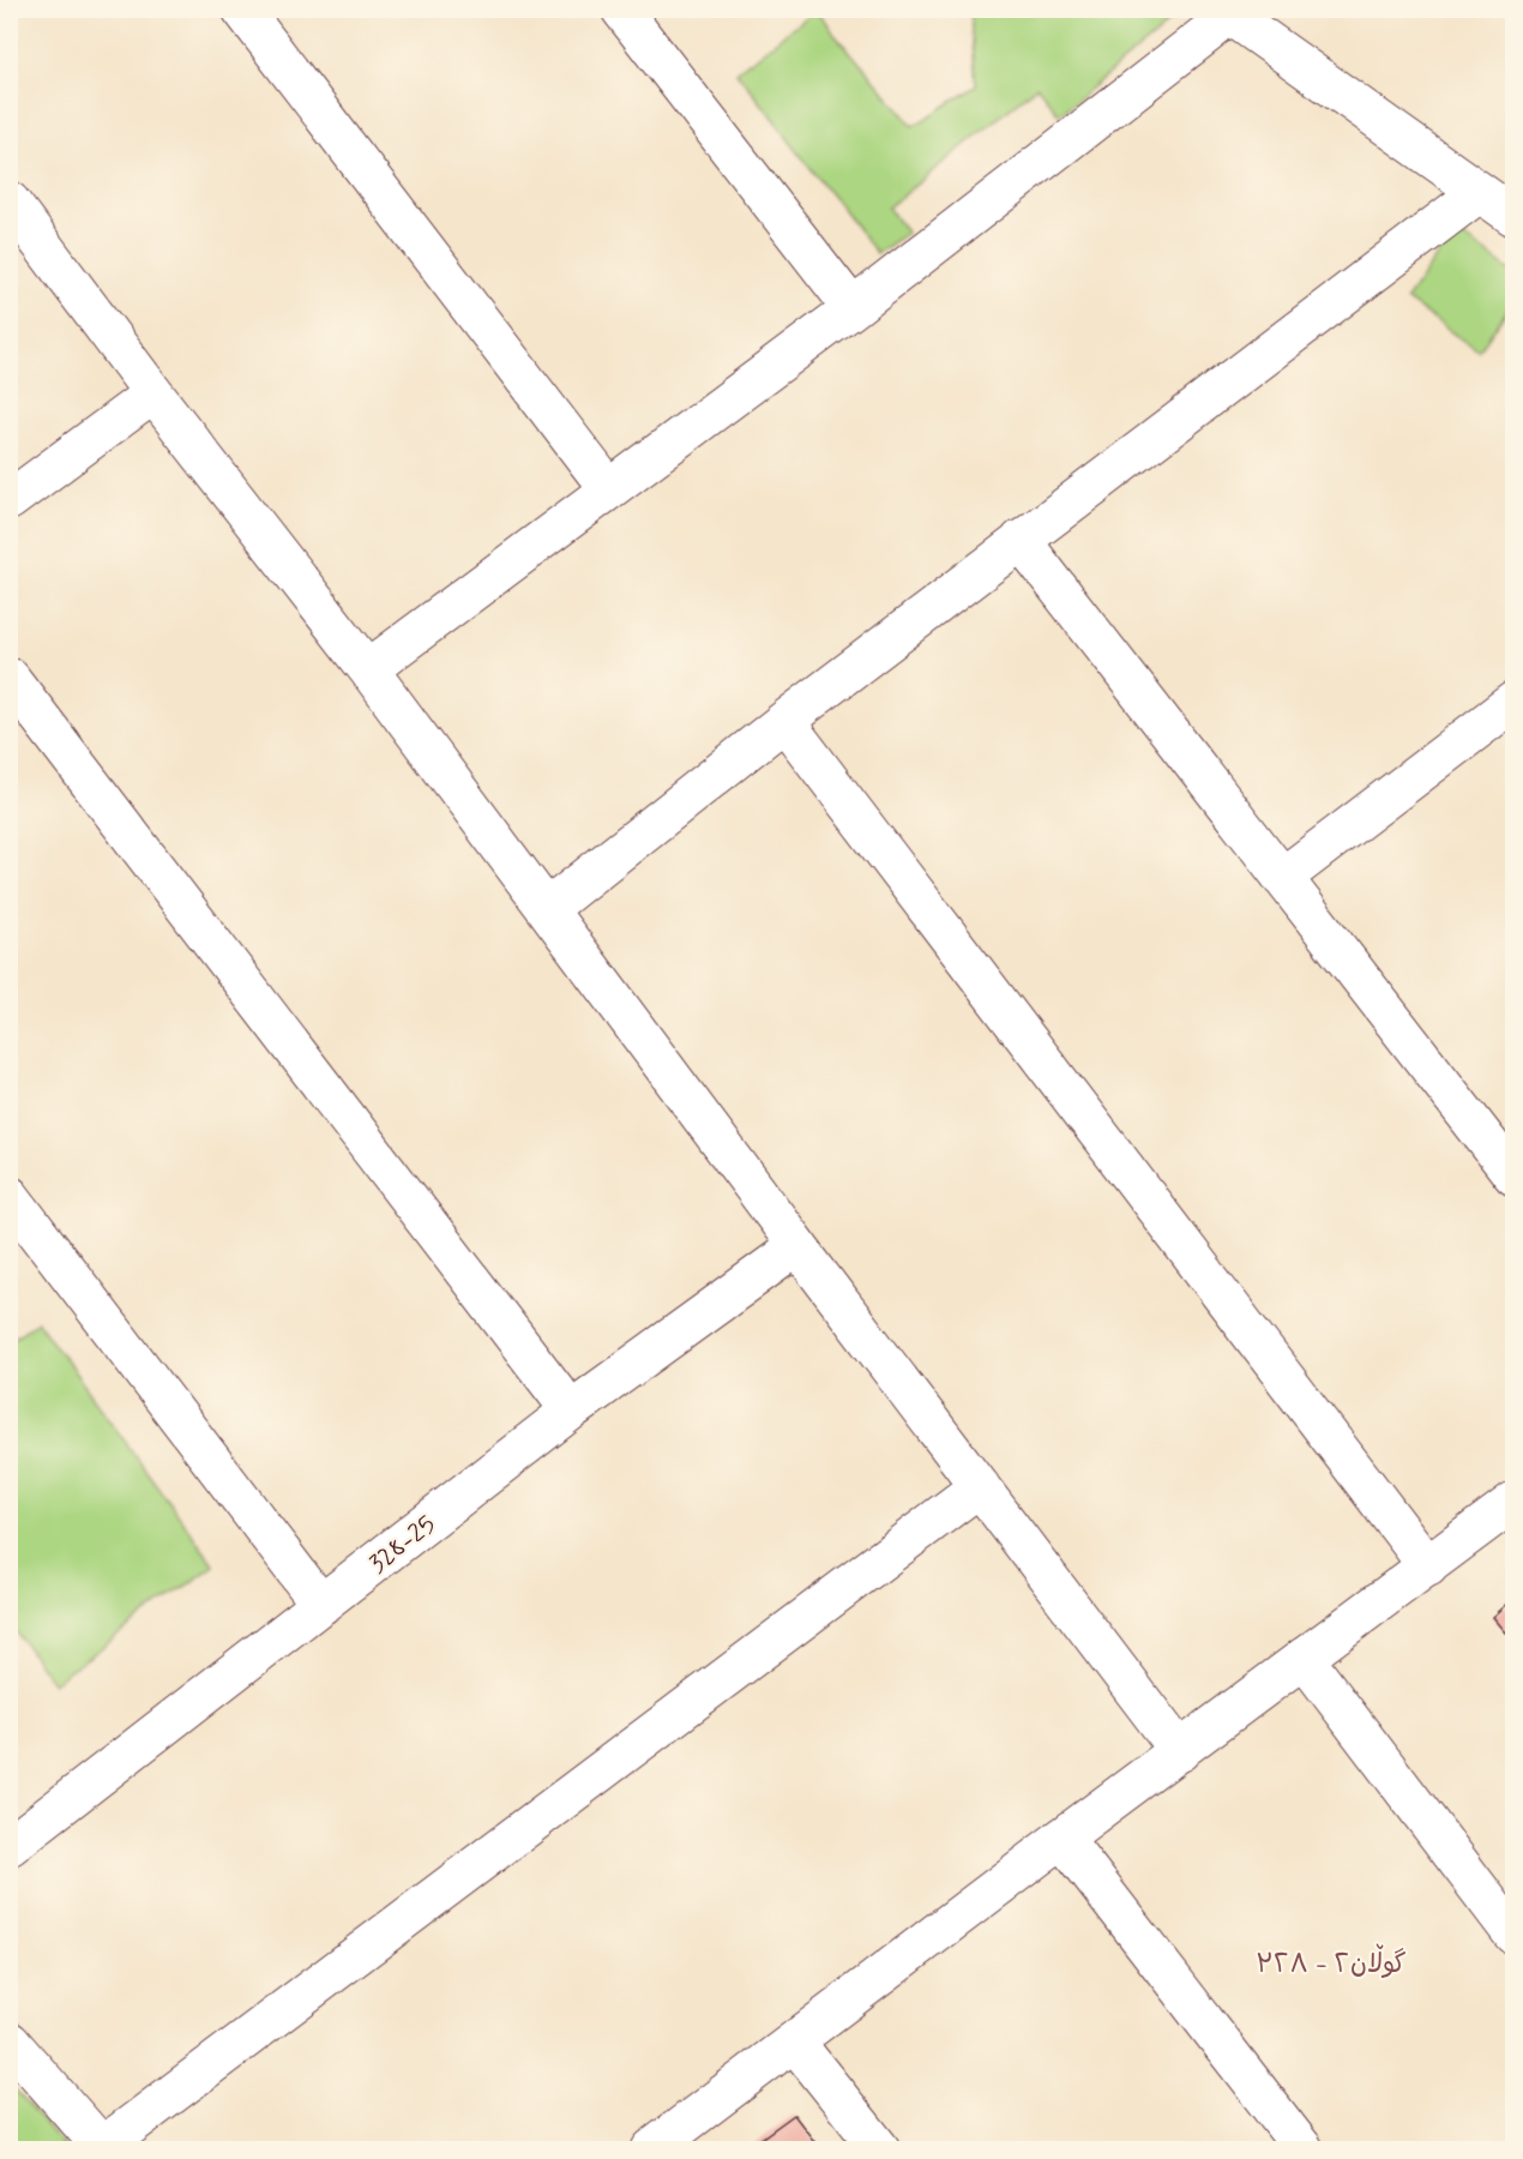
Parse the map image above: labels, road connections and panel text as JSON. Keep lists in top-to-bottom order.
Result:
{
  "streets": {
    "street": ["328-25"]
  },
  "districts": ["گوڵان٢ - ٣٢٨"]
}
